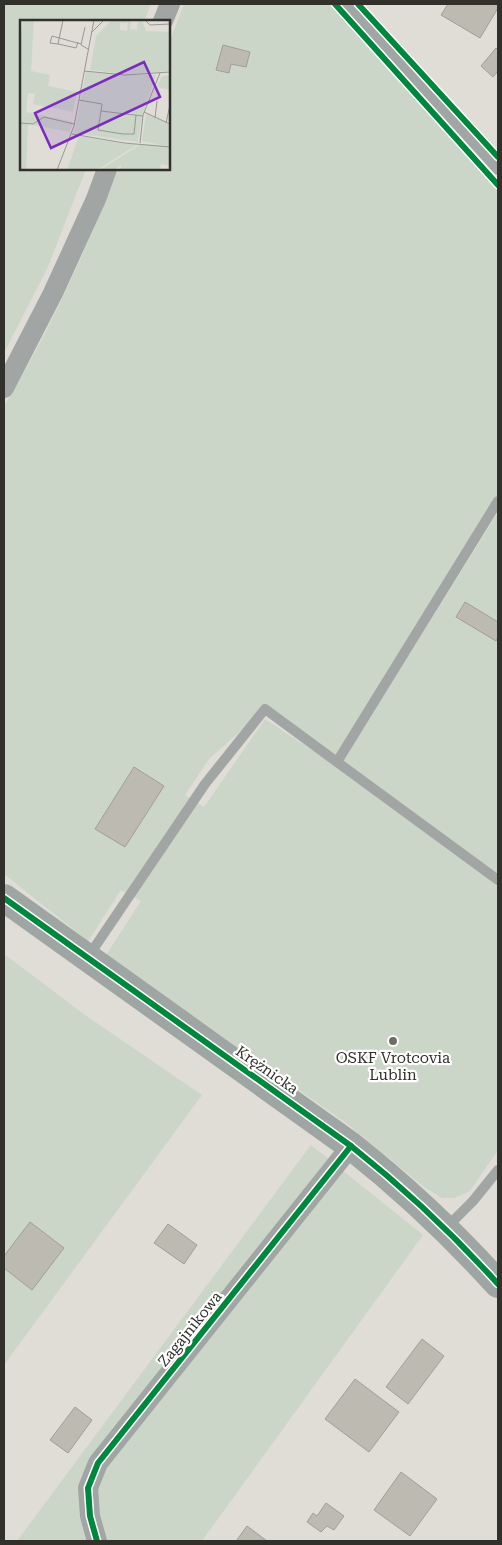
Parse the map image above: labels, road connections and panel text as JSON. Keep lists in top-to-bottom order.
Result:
{
  "streets": {
    "street": ["Krężnicka", "Zagajnikowa"]
  },
  "crossings": [
    ["Krężnicka", "Zagajnikowa"]
  ],
  "places": ["OSKF Vrotcovia Lublin"]
}
